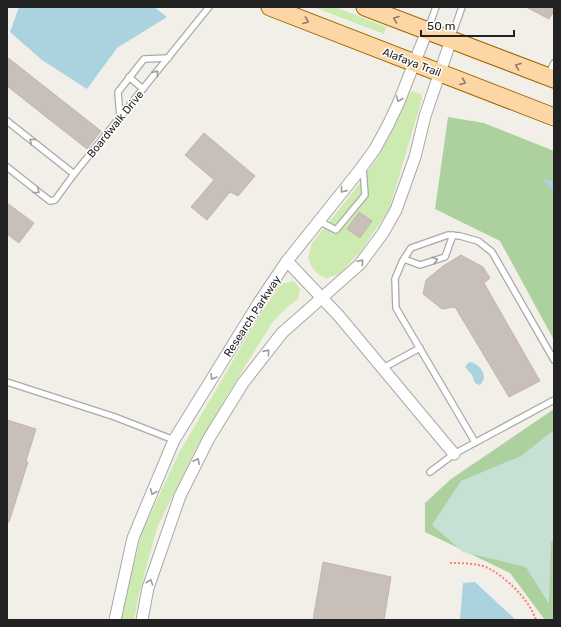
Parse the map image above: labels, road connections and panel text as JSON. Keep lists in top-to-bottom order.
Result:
{
  "streets": {
    "main road": ["Alafaya Trail"],
    "street": ["Research Parkway"],
    "lane": ["Boardwalk Drive"]
  },
  "crossings": [
    ["Alafaya Trail", "Research Parkway"]
  ],
  "scale_bar": "50 m"
}
